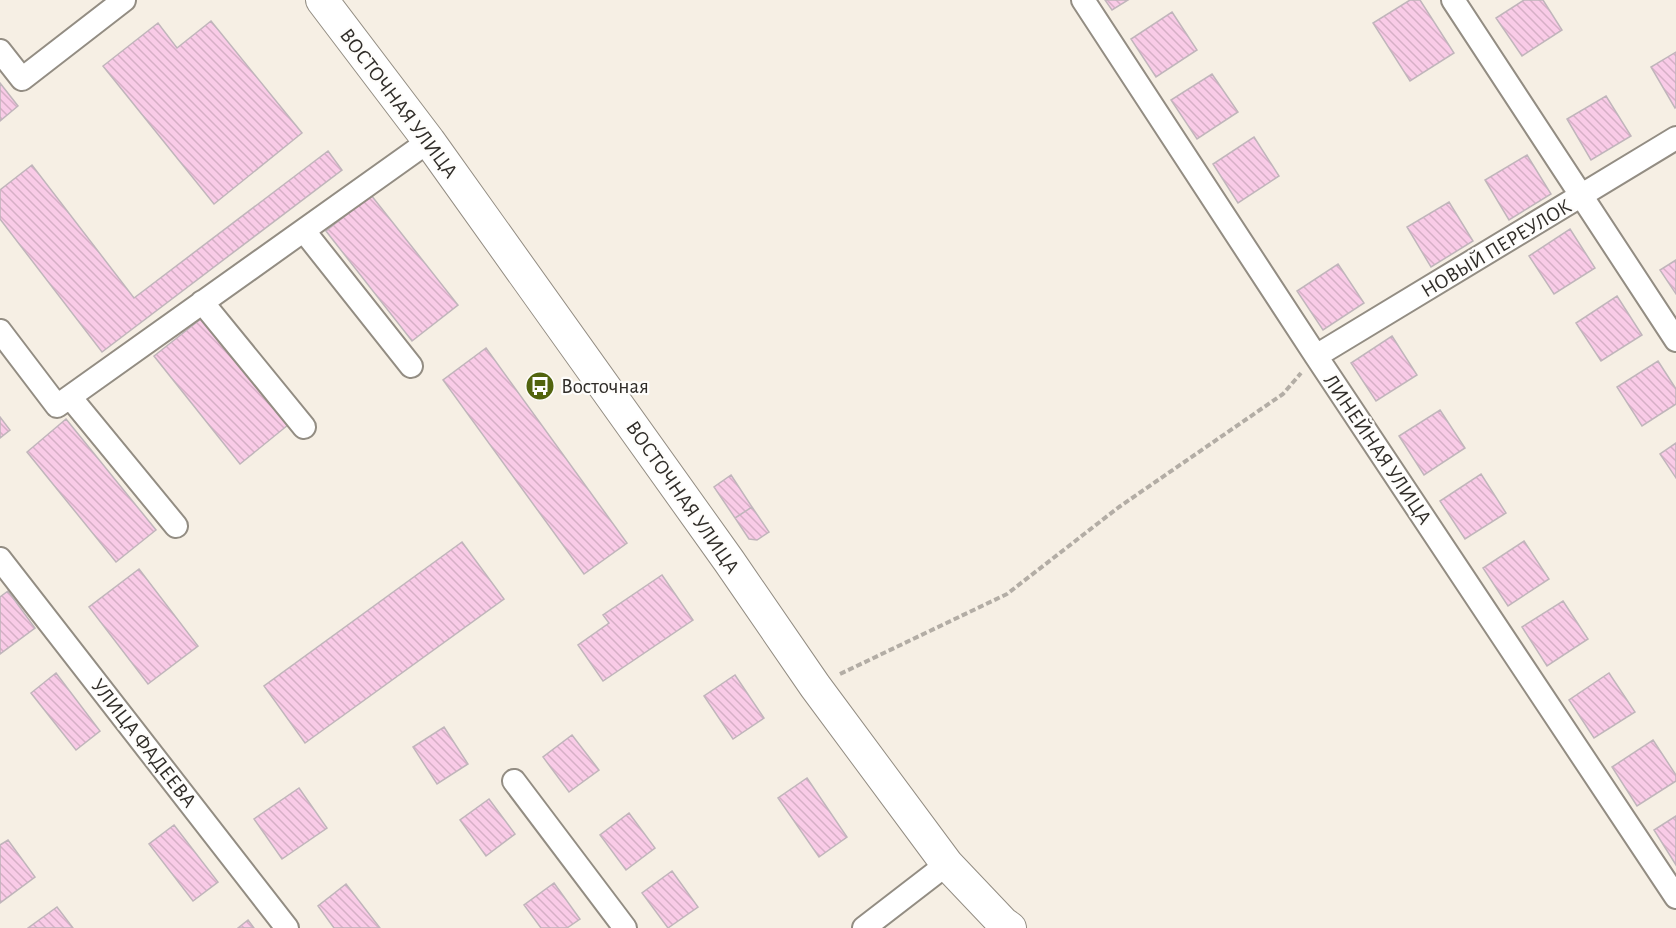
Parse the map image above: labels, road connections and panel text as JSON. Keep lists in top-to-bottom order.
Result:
{
  "streets": {
    "street": [
      "ВОСТОЧНАЯ УЛИЦА",
      "НОВЫЙ ПЕРЕУЛОК",
      "ЛИНЕЙНАЯ УЛИЦА",
      "УЛИЦА ФАДЕЕВА"
    ]
  },
  "crossings": [
    ["НОВЫЙ ПЕРЕУЛОК", "ЛИНЕЙНАЯ УЛИЦА"]
  ],
  "places": {
    "bus stop": ["Восточная"]
  }
}
